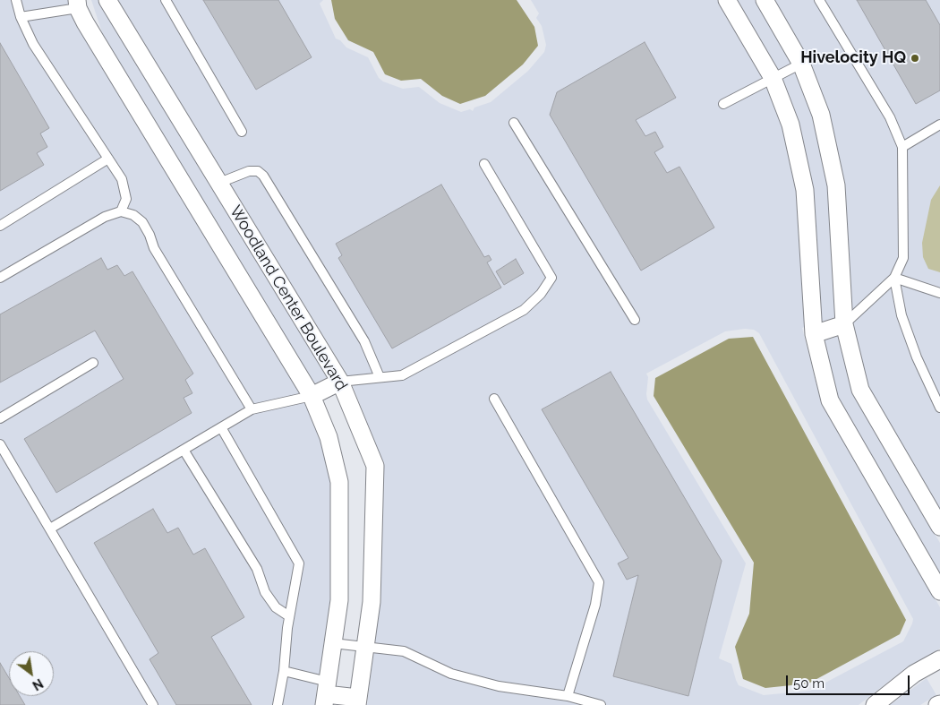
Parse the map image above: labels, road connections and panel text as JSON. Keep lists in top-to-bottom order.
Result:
{
  "streets": {
    "street": ["Woodland Center Boulevard"]
  },
  "places": ["Hivelocity HQ"],
  "scale_bar": "50 m",
  "north": "bottom right"
}
